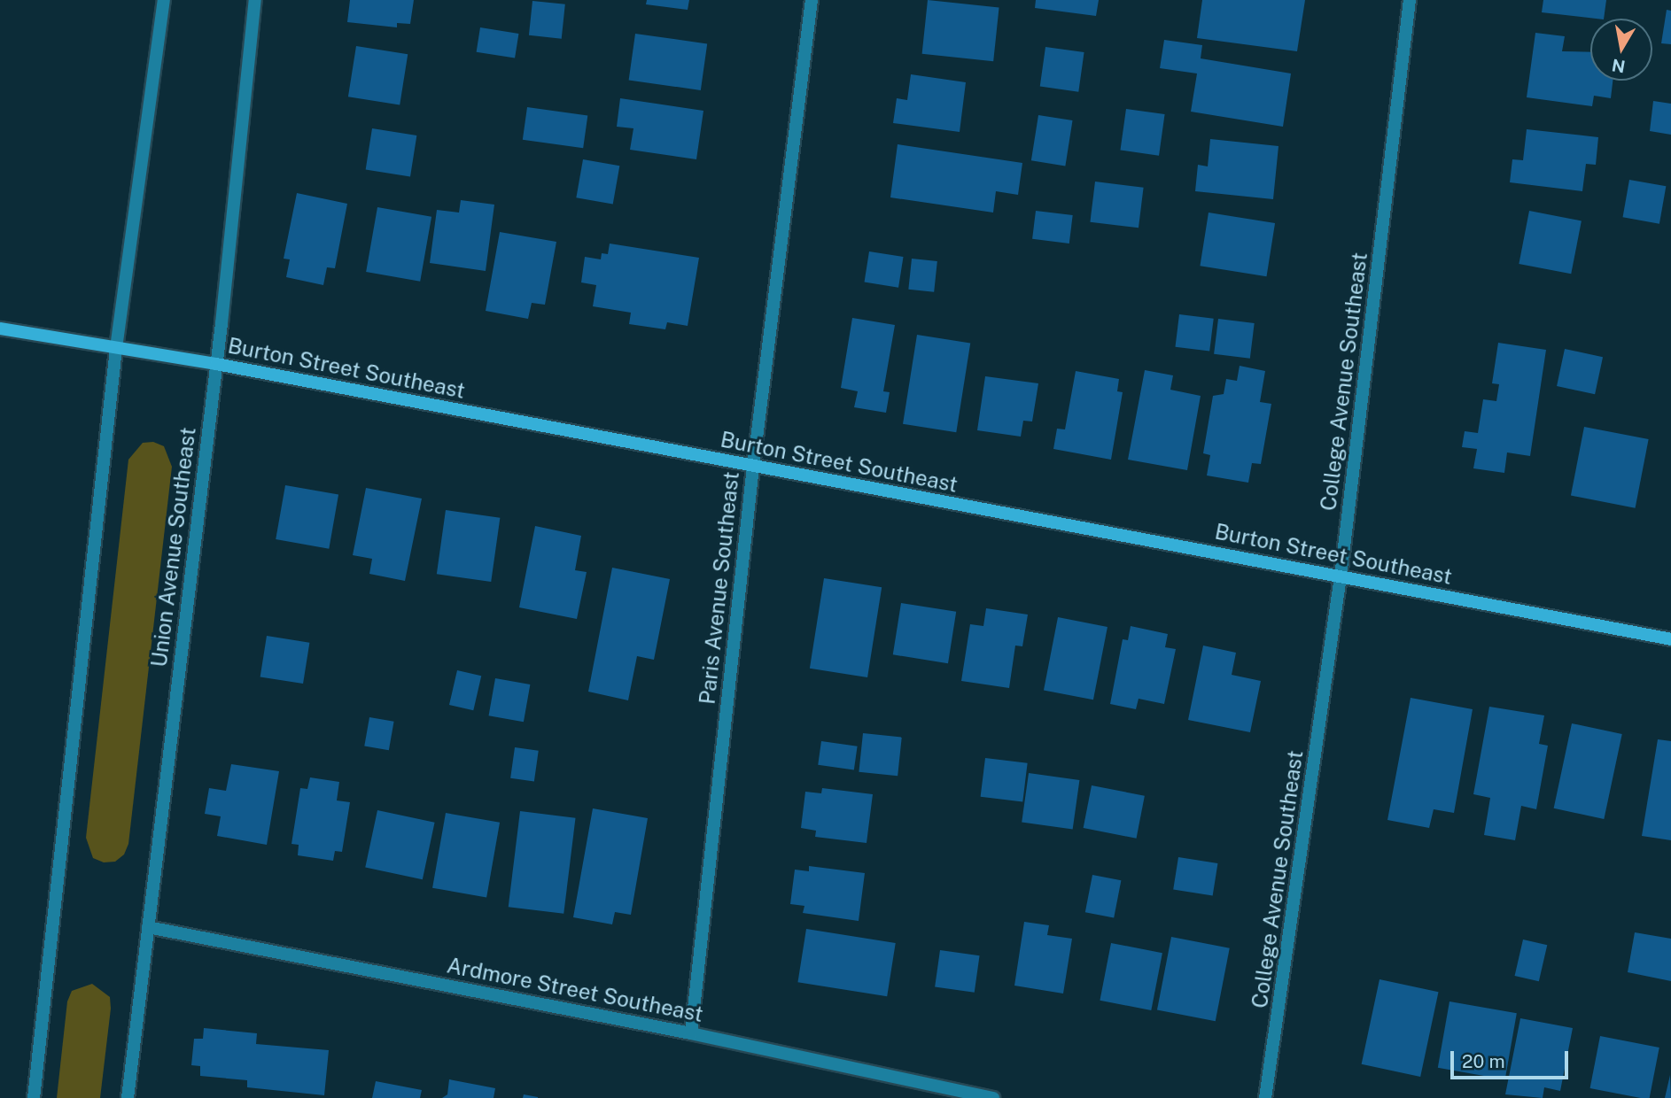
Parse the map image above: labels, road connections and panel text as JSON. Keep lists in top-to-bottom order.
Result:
{
  "streets": {
    "main road": ["Burton Street Southeast"],
    "street": [
      "College Avenue Southeast",
      "Union Avenue Southeast",
      "Paris Avenue Southeast",
      "Ardmore Street Southeast"
    ]
  },
  "crossings": [
    ["Burton Street Southeast", "College Avenue Southeast"],
    ["Burton Street Southeast", "Union Avenue Southeast"],
    ["Burton Street Southeast", "Paris Avenue Southeast"],
    ["Union Avenue Southeast", "Ardmore Street Southeast"],
    ["Paris Avenue Southeast", "Ardmore Street Southeast"]
  ],
  "scale_bar": "20 m",
  "north": "bottom"
}
